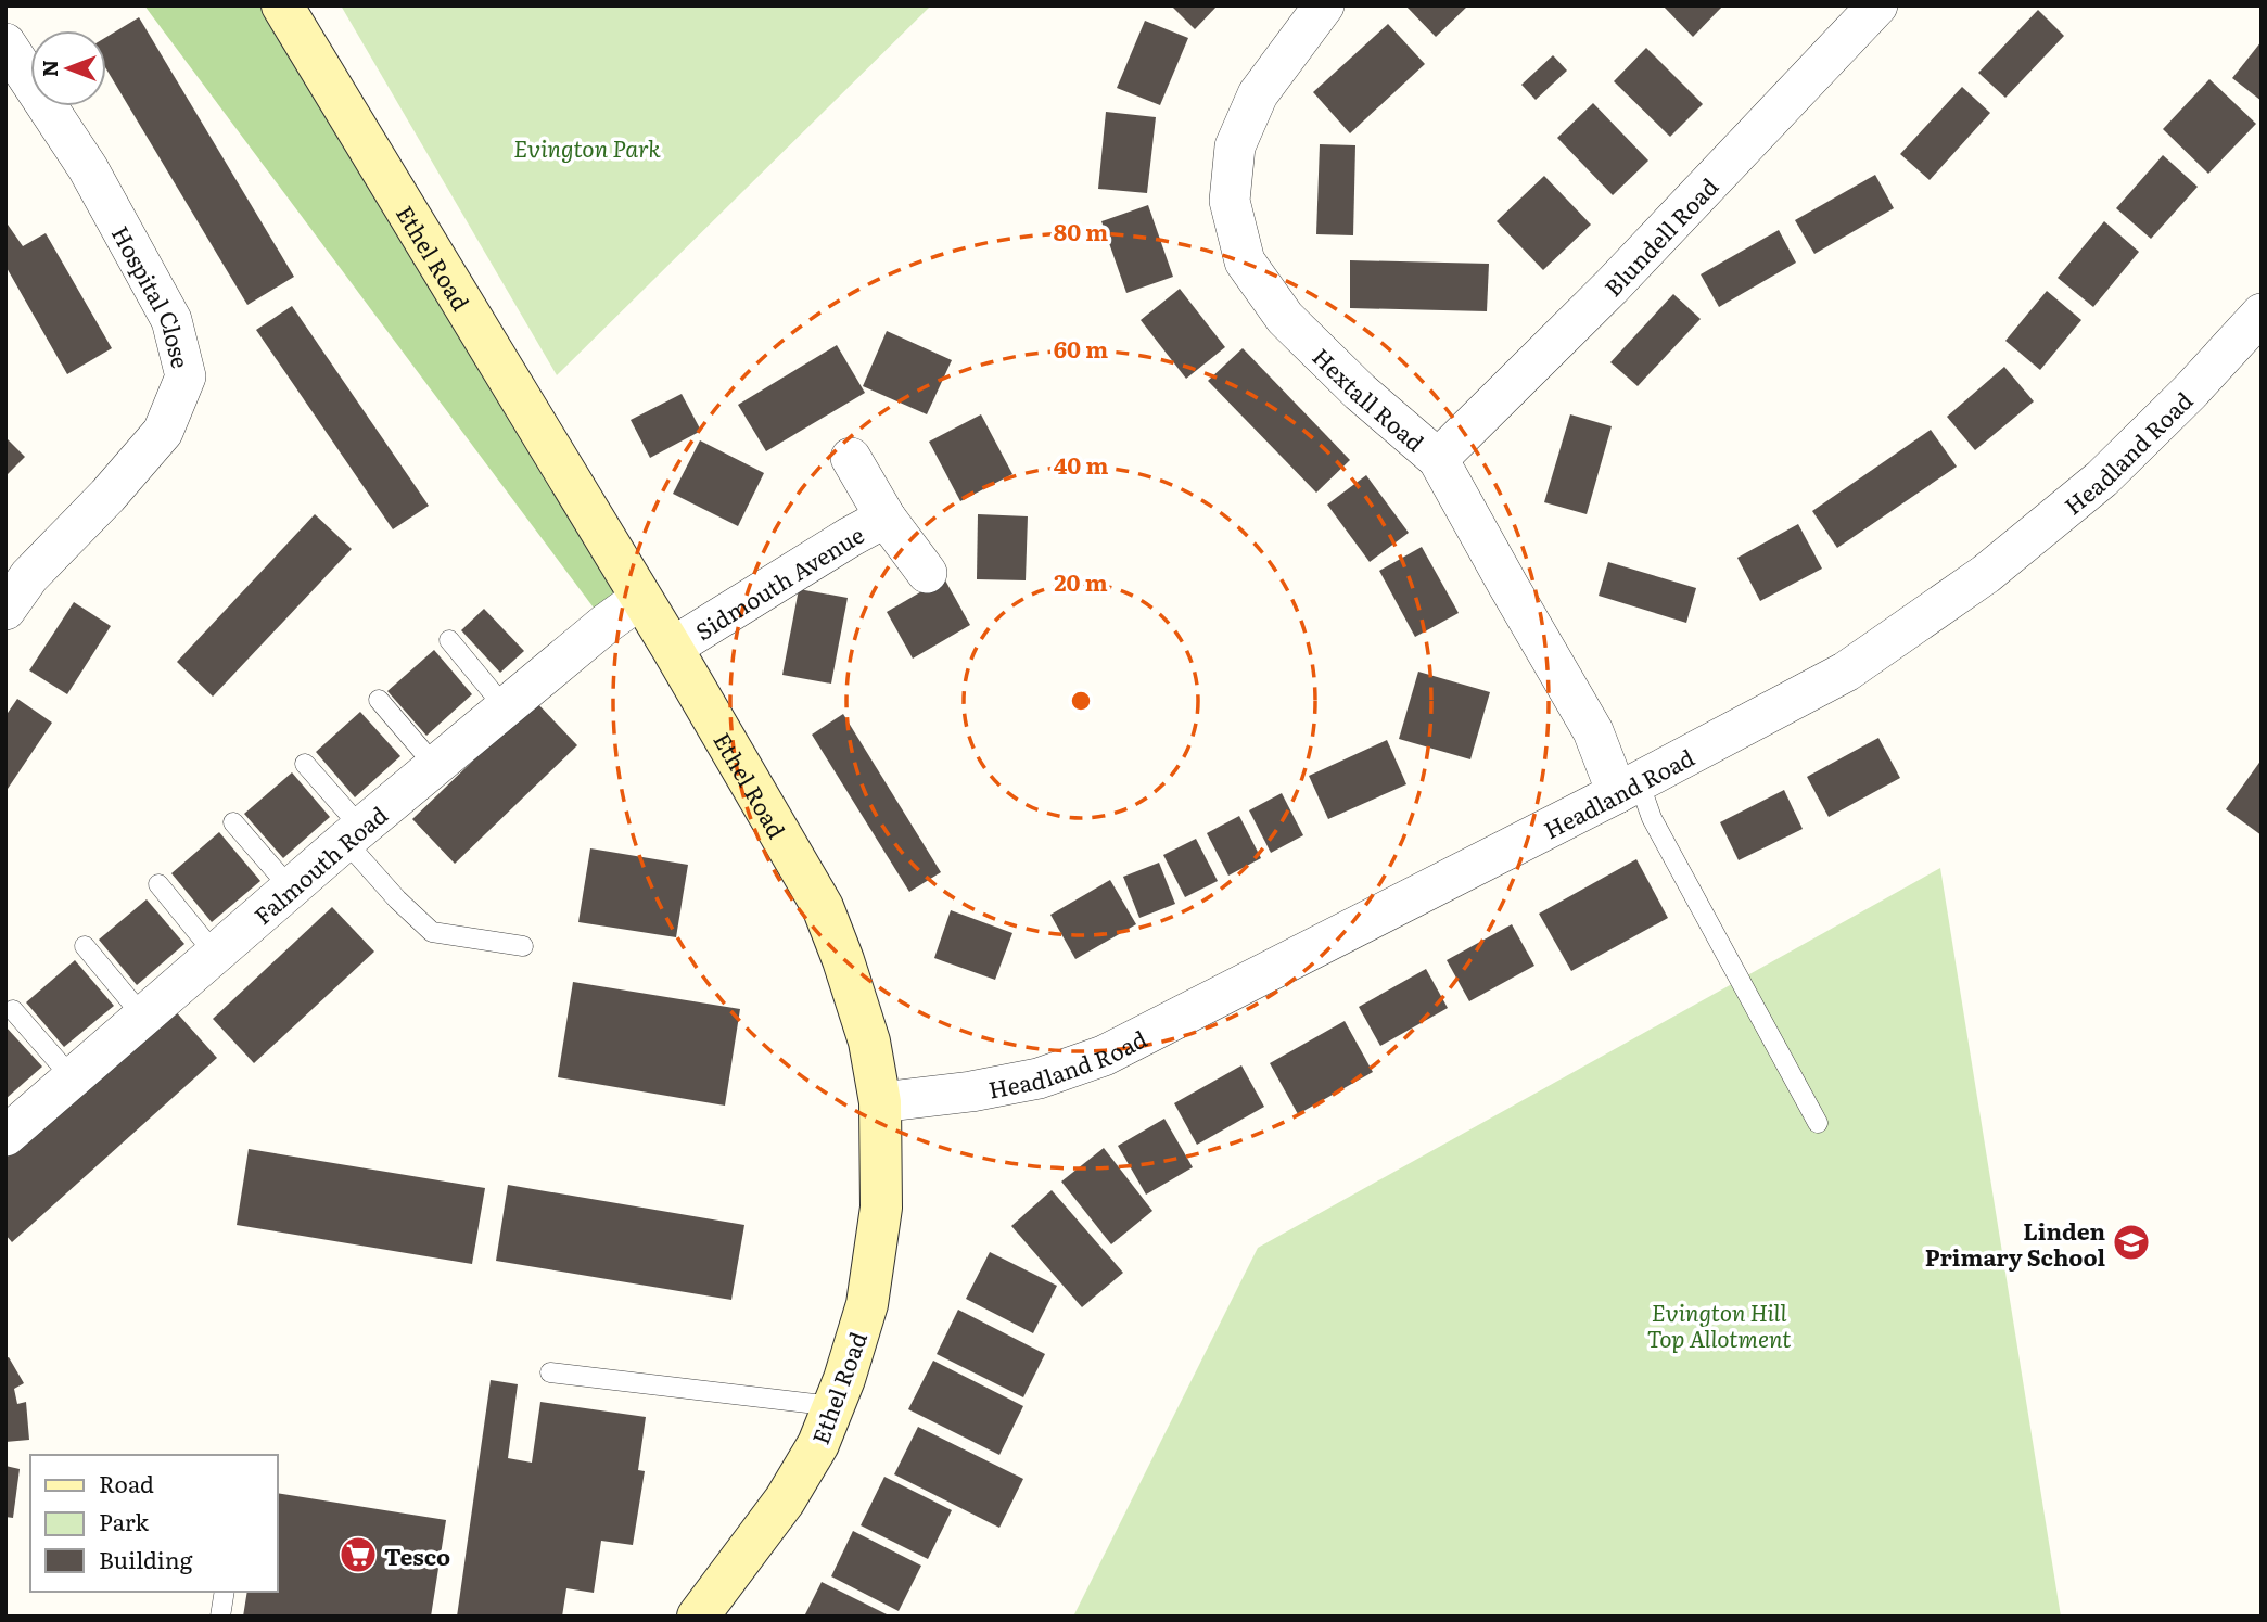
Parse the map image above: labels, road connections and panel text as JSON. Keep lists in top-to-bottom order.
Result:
{
  "streets": {
    "street": [
      "Blundell Road",
      "Ethel Road",
      "Hospital Close",
      "Hextall Road",
      "Headland Road",
      "Sidmouth Avenue",
      "Falmouth Road"
    ]
  },
  "crossings": [
    ["Blundell Road", "Hextall Road"],
    ["Ethel Road", "Headland Road"],
    ["Ethel Road", "Sidmouth Avenue"],
    ["Ethel Road", "Falmouth Road"],
    ["Hextall Road", "Headland Road"]
  ],
  "parks": ["Evington Park", "Evington Hill Top Allotment"],
  "places": {
    "school or university": ["Linden Primary School"],
    "supermarket": ["Tesco"]
  },
  "legend": ["Road", "Park", "Building"],
  "north": "left",
  "rings": [
    "80 m",
    "60 m",
    "40 m",
    "20 m"
  ]
}
